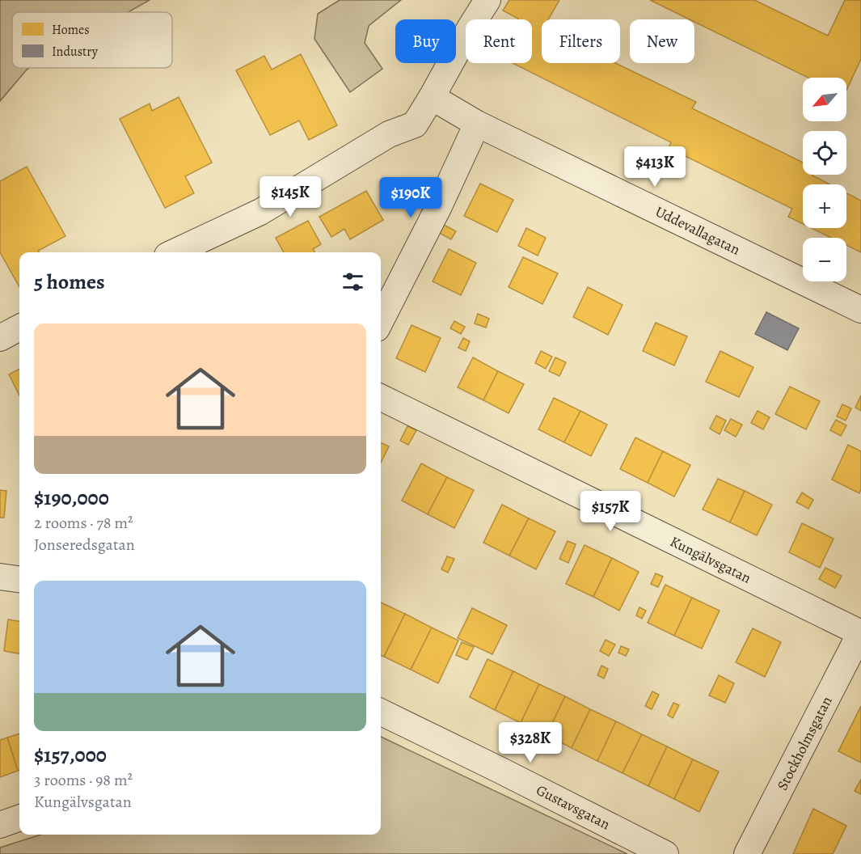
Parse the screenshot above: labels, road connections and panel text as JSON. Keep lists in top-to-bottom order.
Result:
{
  "streets": {
    "street": [
      "Uddevallagatan",
      "Kungälvsgatan",
      "Stockholmsgatan",
      "Gustavsgatan"
    ]
  },
  "crossings": [
    ["Kungälvsgatan", "Stockholmsgatan"]
  ],
  "legend": ["Homes", "Industry"],
  "north": "bottom left",
  "page": {
    "chip": [
      "Buy",
      "Rent",
      "Filters",
      "New"
    ],
    "map_buttons": ["+", "−"],
    "price": [
      "$413K",
      "$145K",
      "$190K",
      "$157K",
      "$328K"
    ],
    "heading": "5 homes",
    "list": [
      {
        "name": "$190,000",
        "note": "2 rooms · 78 m² · Jonseredsgatan"
      },
      {
        "name": "$157,000",
        "note": "3 rooms · 98 m² · Kungälvsgatan"
      }
    ]
  }
}
